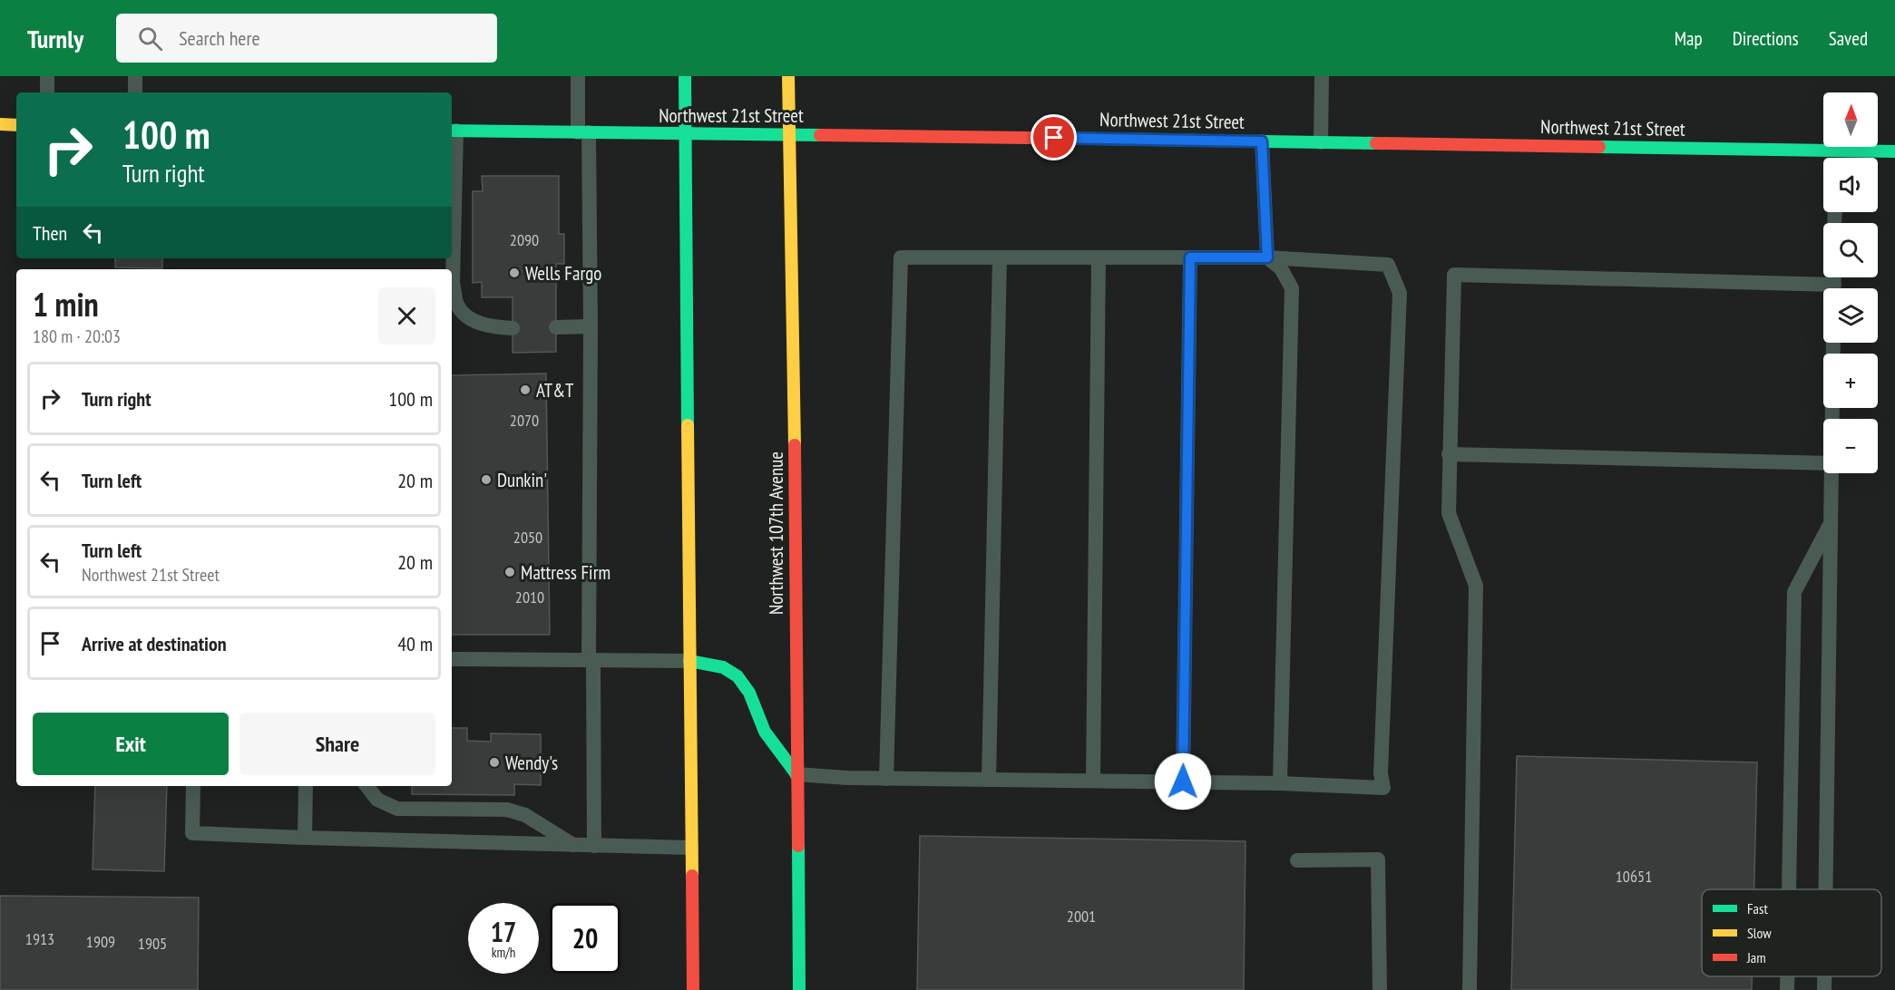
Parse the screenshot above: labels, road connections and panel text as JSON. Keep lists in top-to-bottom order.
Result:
{
  "streets": {
    "main road": ["Northwest 21st Street", "Northwest 107th Avenue"]
  },
  "crossings": [
    ["Northwest 21st Street", "Northwest 107th Avenue"]
  ],
  "places": [
    "Wells Fargo",
    "AT&T",
    "Dunkin'",
    "Mattress Firm",
    "Wendy's"
  ],
  "house_numbers": [
    "2090",
    "2070",
    "2050",
    "2010",
    "10651",
    "2001",
    "1913",
    "1909",
    "1905"
  ],
  "legend": ["Fast", "Slow", "Jam"],
  "north": "top",
  "page": {
    "header": "Turnly",
    "search": "Search here",
    "nav": ["Map", "Directions", "Saved"],
    "map_buttons": ["+", "−"],
    "turn": ["100 m", "Turn right"],
    "then": "Then",
    "heading": ["1 min", "180 m · 20:03"],
    "list": [
      {
        "name": "Turn right",
        "value": "100 m"
      },
      {
        "name": "Turn left",
        "value": "20 m"
      },
      {
        "name": "Turn left",
        "note": "Northwest 21st Street",
        "value": "20 m"
      },
      {
        "name": "Arrive at destination",
        "value": "40 m"
      }
    ],
    "buttons": ["Exit", "Share"],
    "speed": "17 km/h",
    "limit": "20"
  }
}
